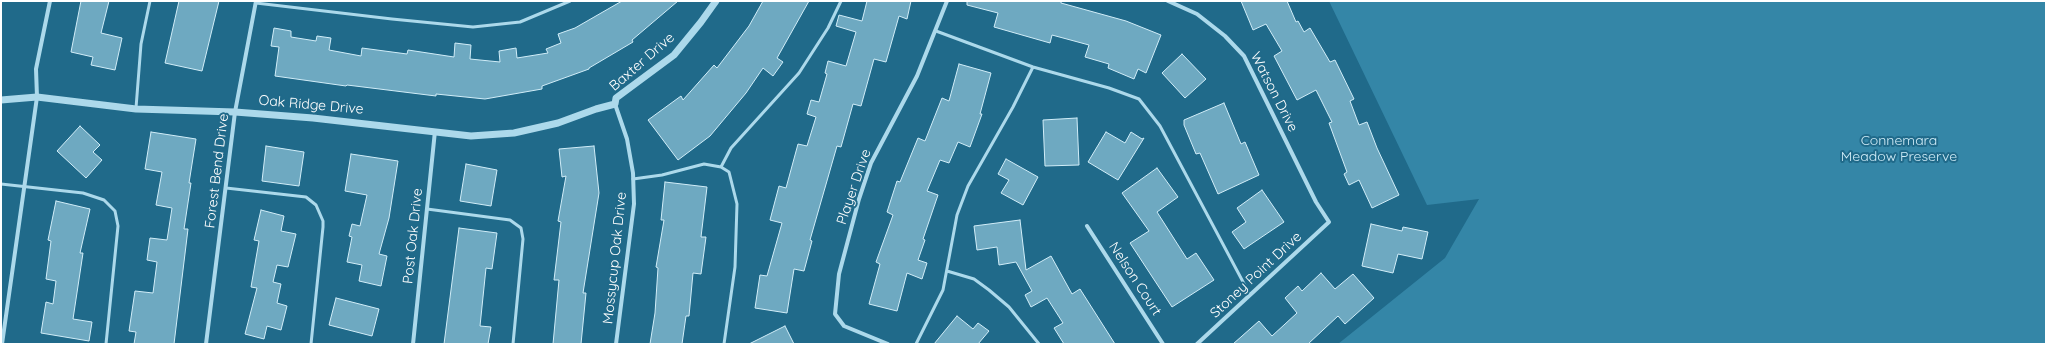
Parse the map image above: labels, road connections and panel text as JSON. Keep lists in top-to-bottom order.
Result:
{
  "streets": {
    "street": [
      "Baxter Drive",
      "Watson Drive",
      "Oak Ridge Drive",
      "Forest Bend Drive",
      "Player Drive",
      "Post Oak Drive",
      "Mossycup Oak Drive",
      "Stoney Point Drive",
      "Nelson Court"
    ]
  },
  "crossings": [
    ["Baxter Drive", "Oak Ridge Drive"],
    ["Baxter Drive", "Mossycup Oak Drive"],
    ["Watson Drive", "Stoney Point Drive"],
    ["Oak Ridge Drive", "Forest Bend Drive"],
    ["Oak Ridge Drive", "Post Oak Drive"],
    ["Oak Ridge Drive", "Mossycup Oak Drive"]
  ],
  "parks": ["Connemara Meadow Preserve"]
}
